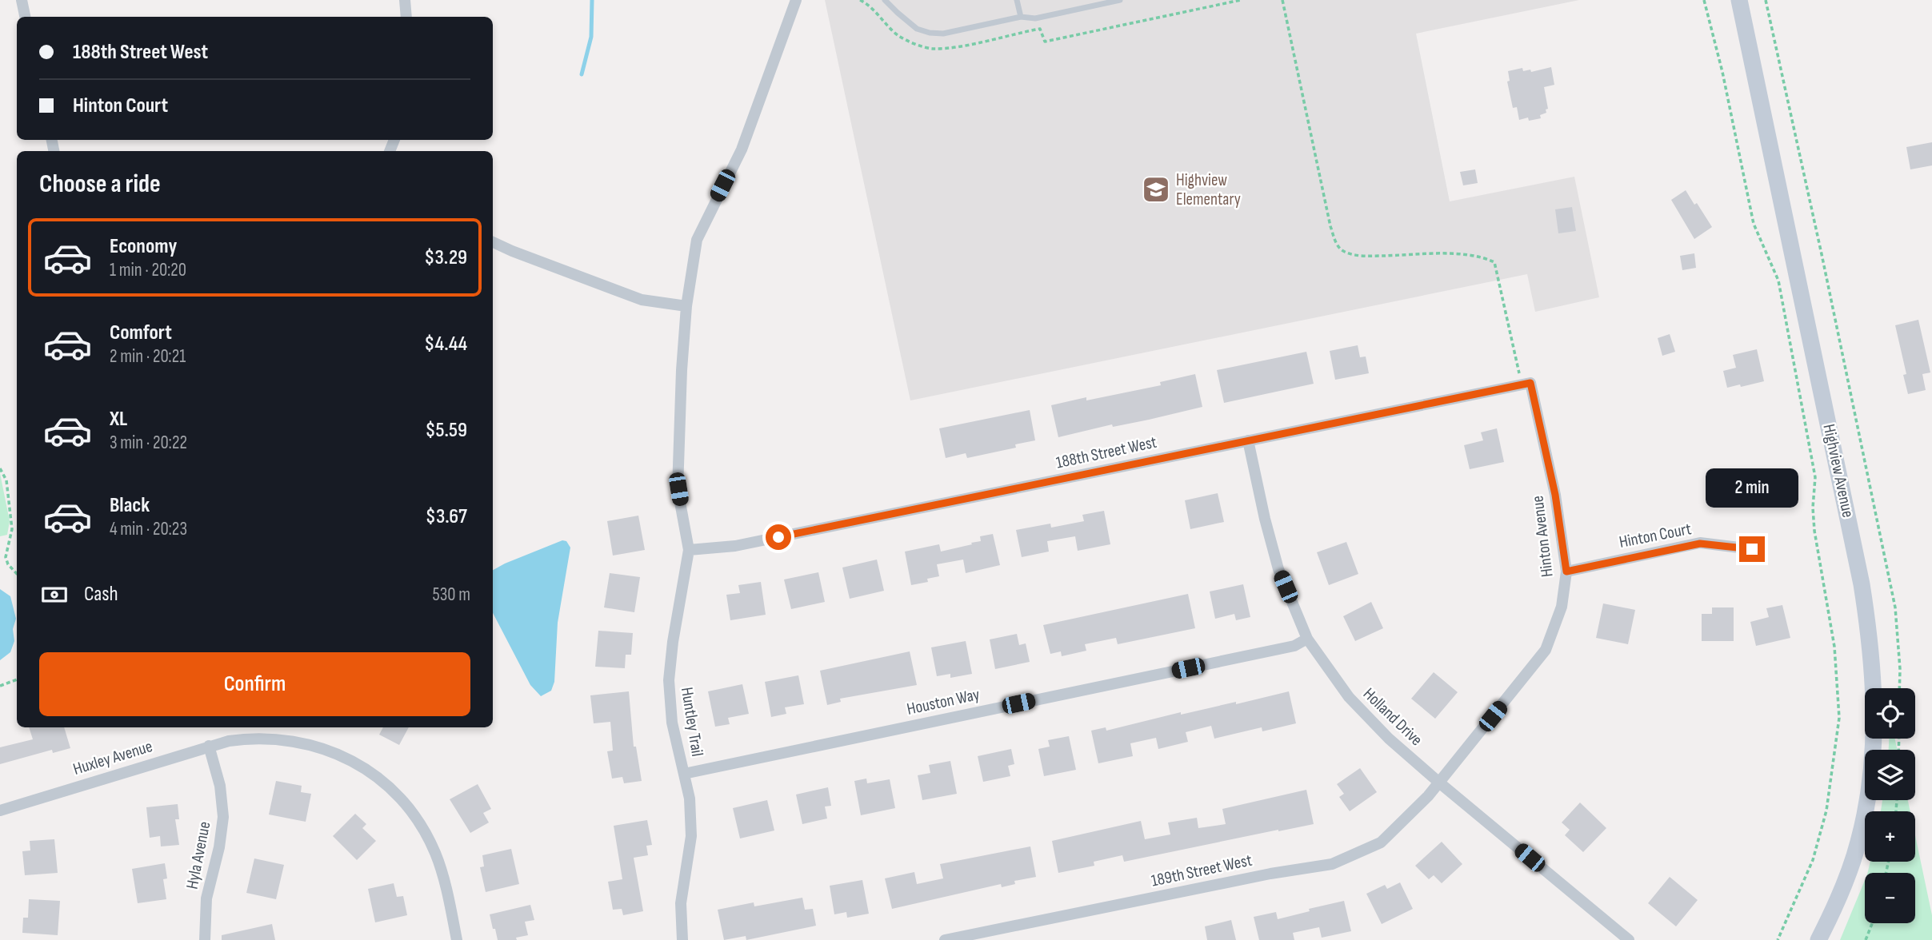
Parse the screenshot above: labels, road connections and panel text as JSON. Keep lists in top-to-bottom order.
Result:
{
  "streets": {
    "street": [
      "188th Street West",
      "Highview Avenue",
      "Hinton Court",
      "Hinton Avenue",
      "Houston Way",
      "Holland Drive",
      "Huntley Trail",
      "Huxley Avenue",
      "Hyla Avenue",
      "189th Street West"
    ]
  },
  "crossings": [
    ["188th Street West", "Hinton Avenue"],
    ["188th Street West", "Holland Drive"],
    ["188th Street West", "Huntley Trail"],
    ["Hinton Court", "Hinton Avenue"],
    ["Hinton Avenue", "Holland Drive"],
    ["Hinton Avenue", "189th Street West"],
    ["Houston Way", "Holland Drive"],
    ["Houston Way", "Huntley Trail"],
    ["Holland Drive", "189th Street West"],
    ["Huxley Avenue", "Hyla Avenue"]
  ],
  "places": {
    "school or university": ["Highview Elementary"]
  },
  "page": {
    "banner": ["188th Street West", "Hinton Court"],
    "heading": "Choose a ride",
    "list": [
      {
        "name": "Economy",
        "note": "1 min · 20:20",
        "value": "$3.29"
      },
      {
        "name": "Comfort",
        "note": "2 min · 20:21",
        "value": "$4.44"
      },
      {
        "name": "XL",
        "note": "3 min · 20:22",
        "value": "$5.59"
      },
      {
        "name": "Black",
        "note": "4 min · 20:23",
        "value": "$3.67"
      }
    ],
    "bubble": "2 min",
    "pay": ["Cash", "530 m"],
    "buttons": "Confirm",
    "map_buttons": ["+", "−"]
  }
}
